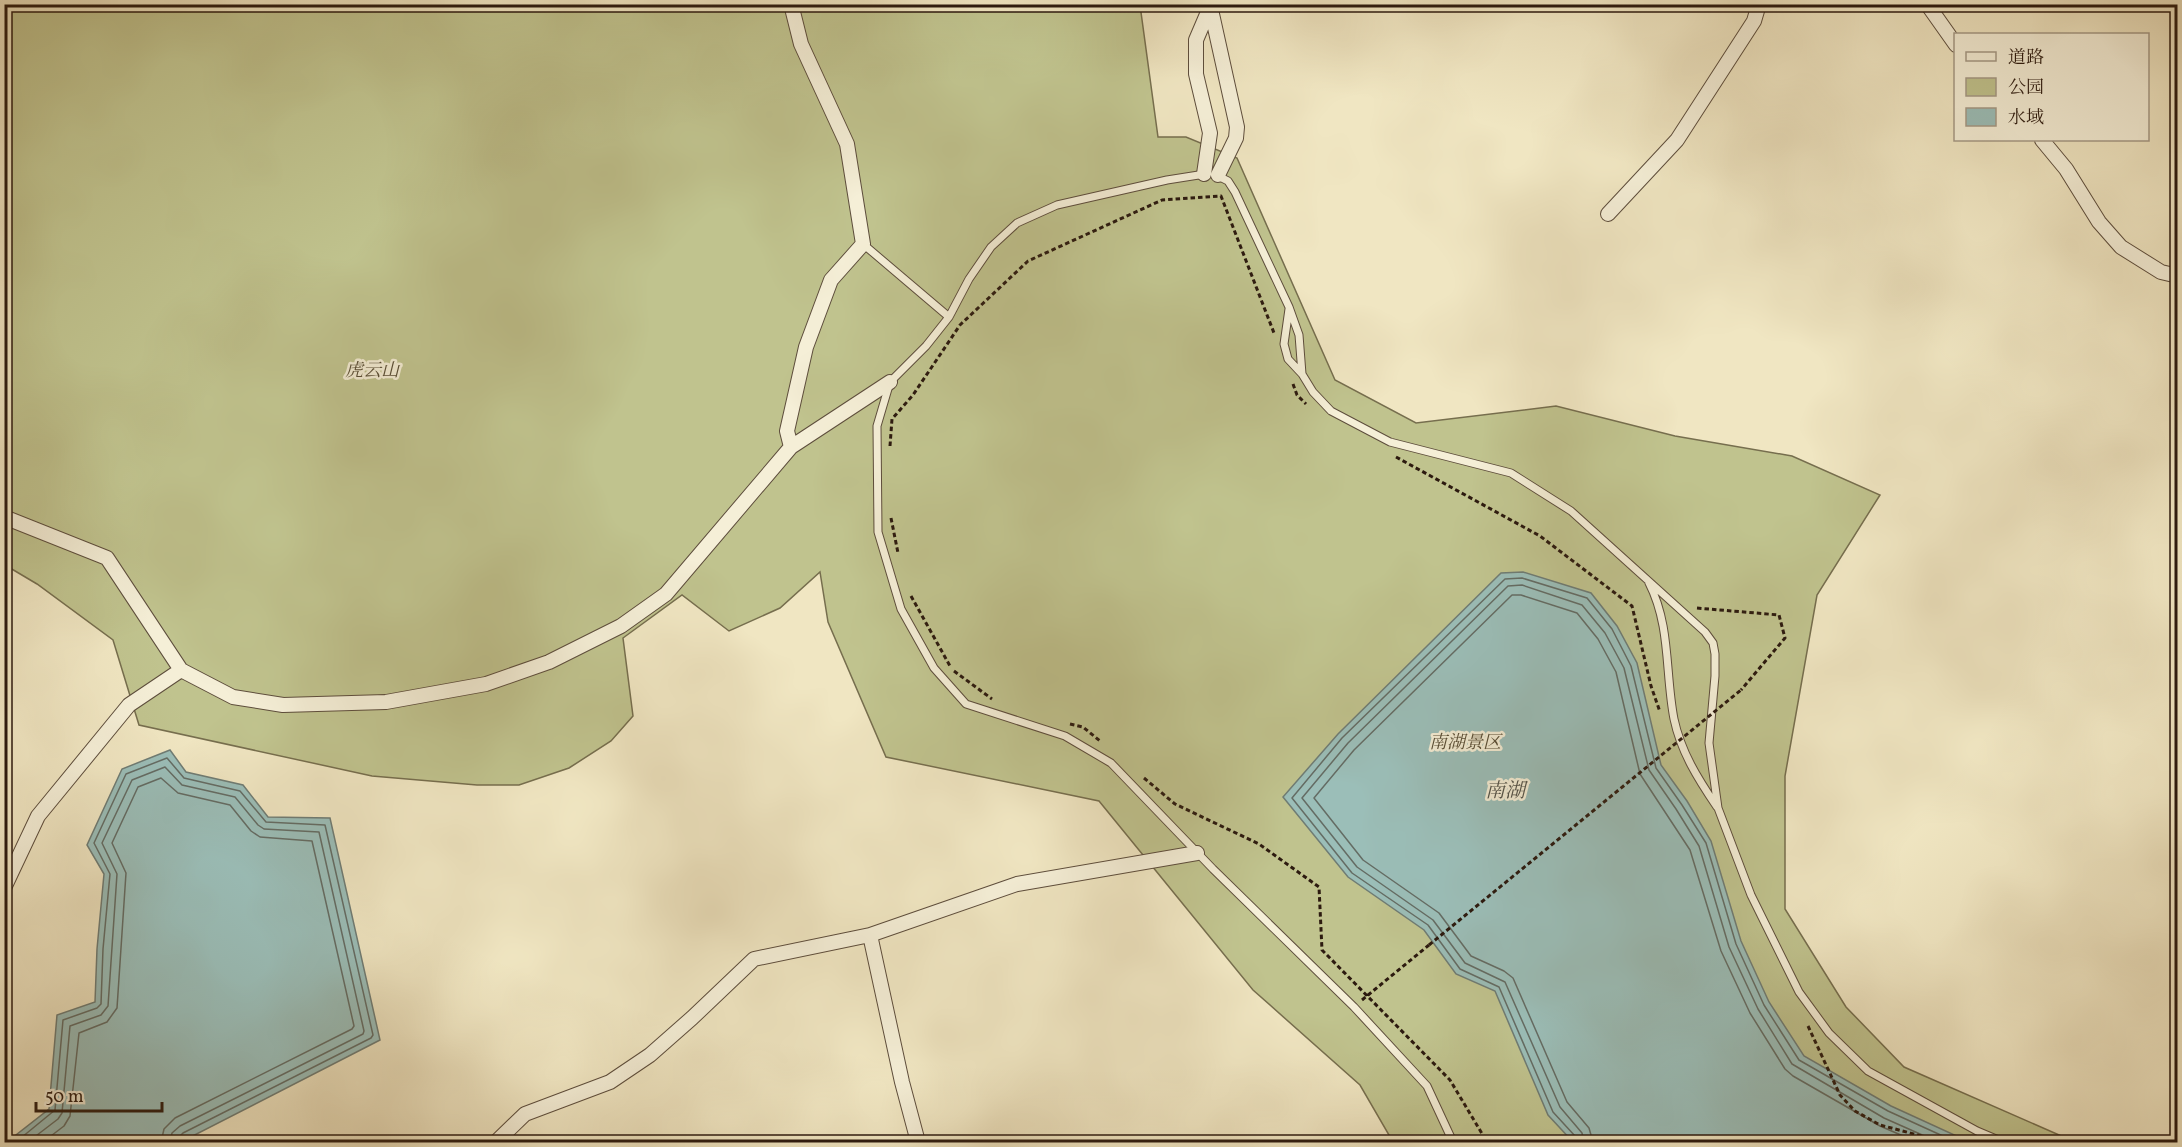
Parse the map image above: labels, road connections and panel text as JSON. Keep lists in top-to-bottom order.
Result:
{
  "water": ["南湖"],
  "parks": ["虎云山", "南湖景区"],
  "legend": ["道路", "公园", "水域"],
  "scale_bar": "50 m"
}
